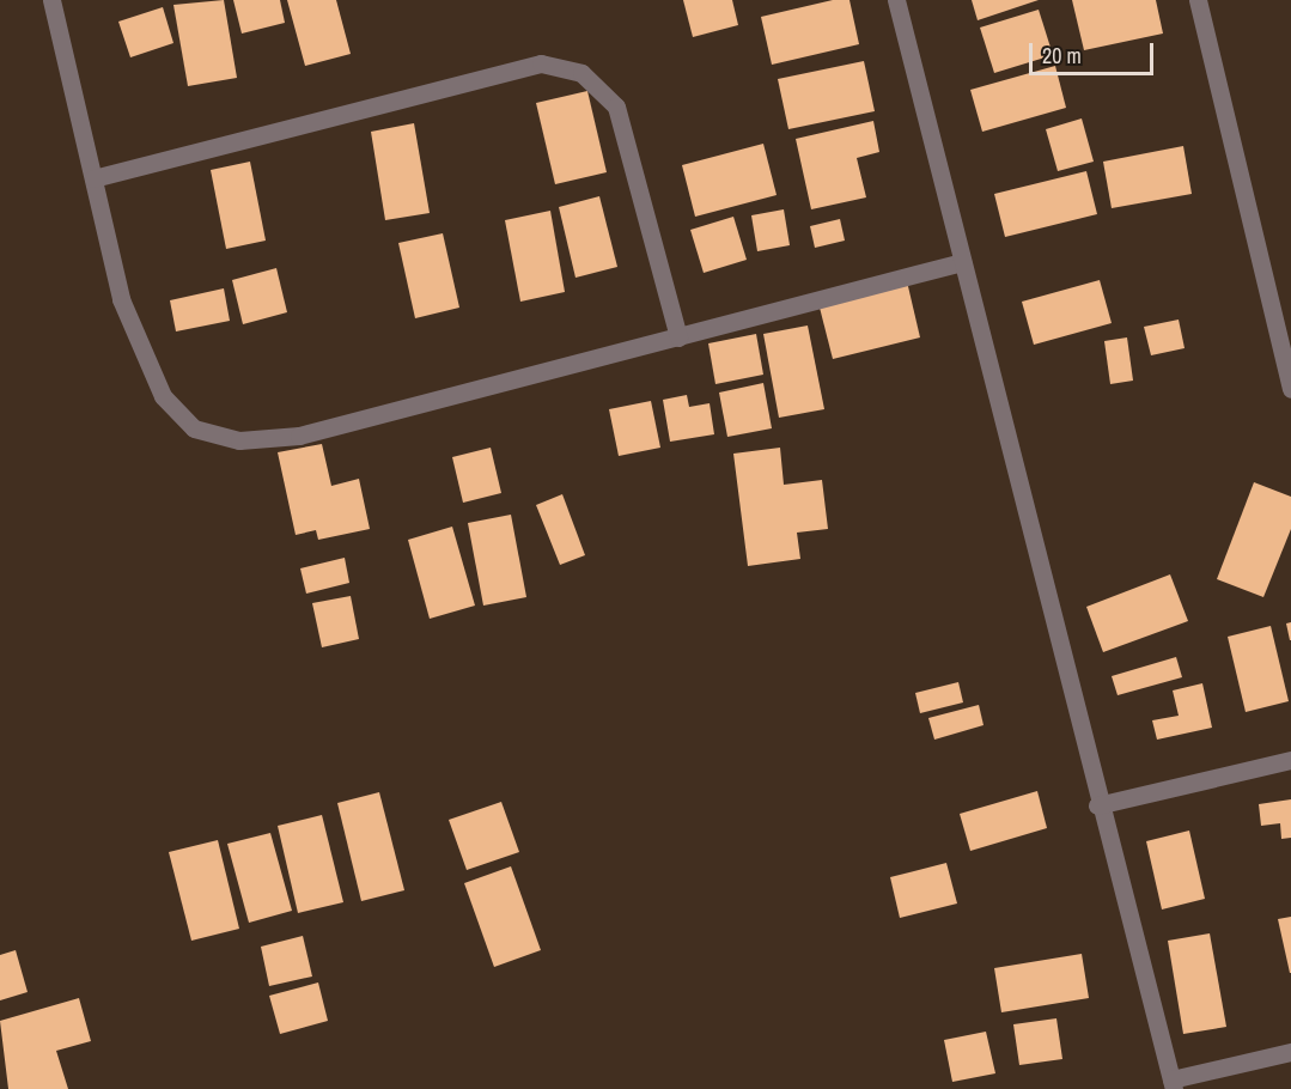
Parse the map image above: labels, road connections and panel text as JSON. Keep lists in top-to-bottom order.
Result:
{
  "scale_bar": "20 m"
}
